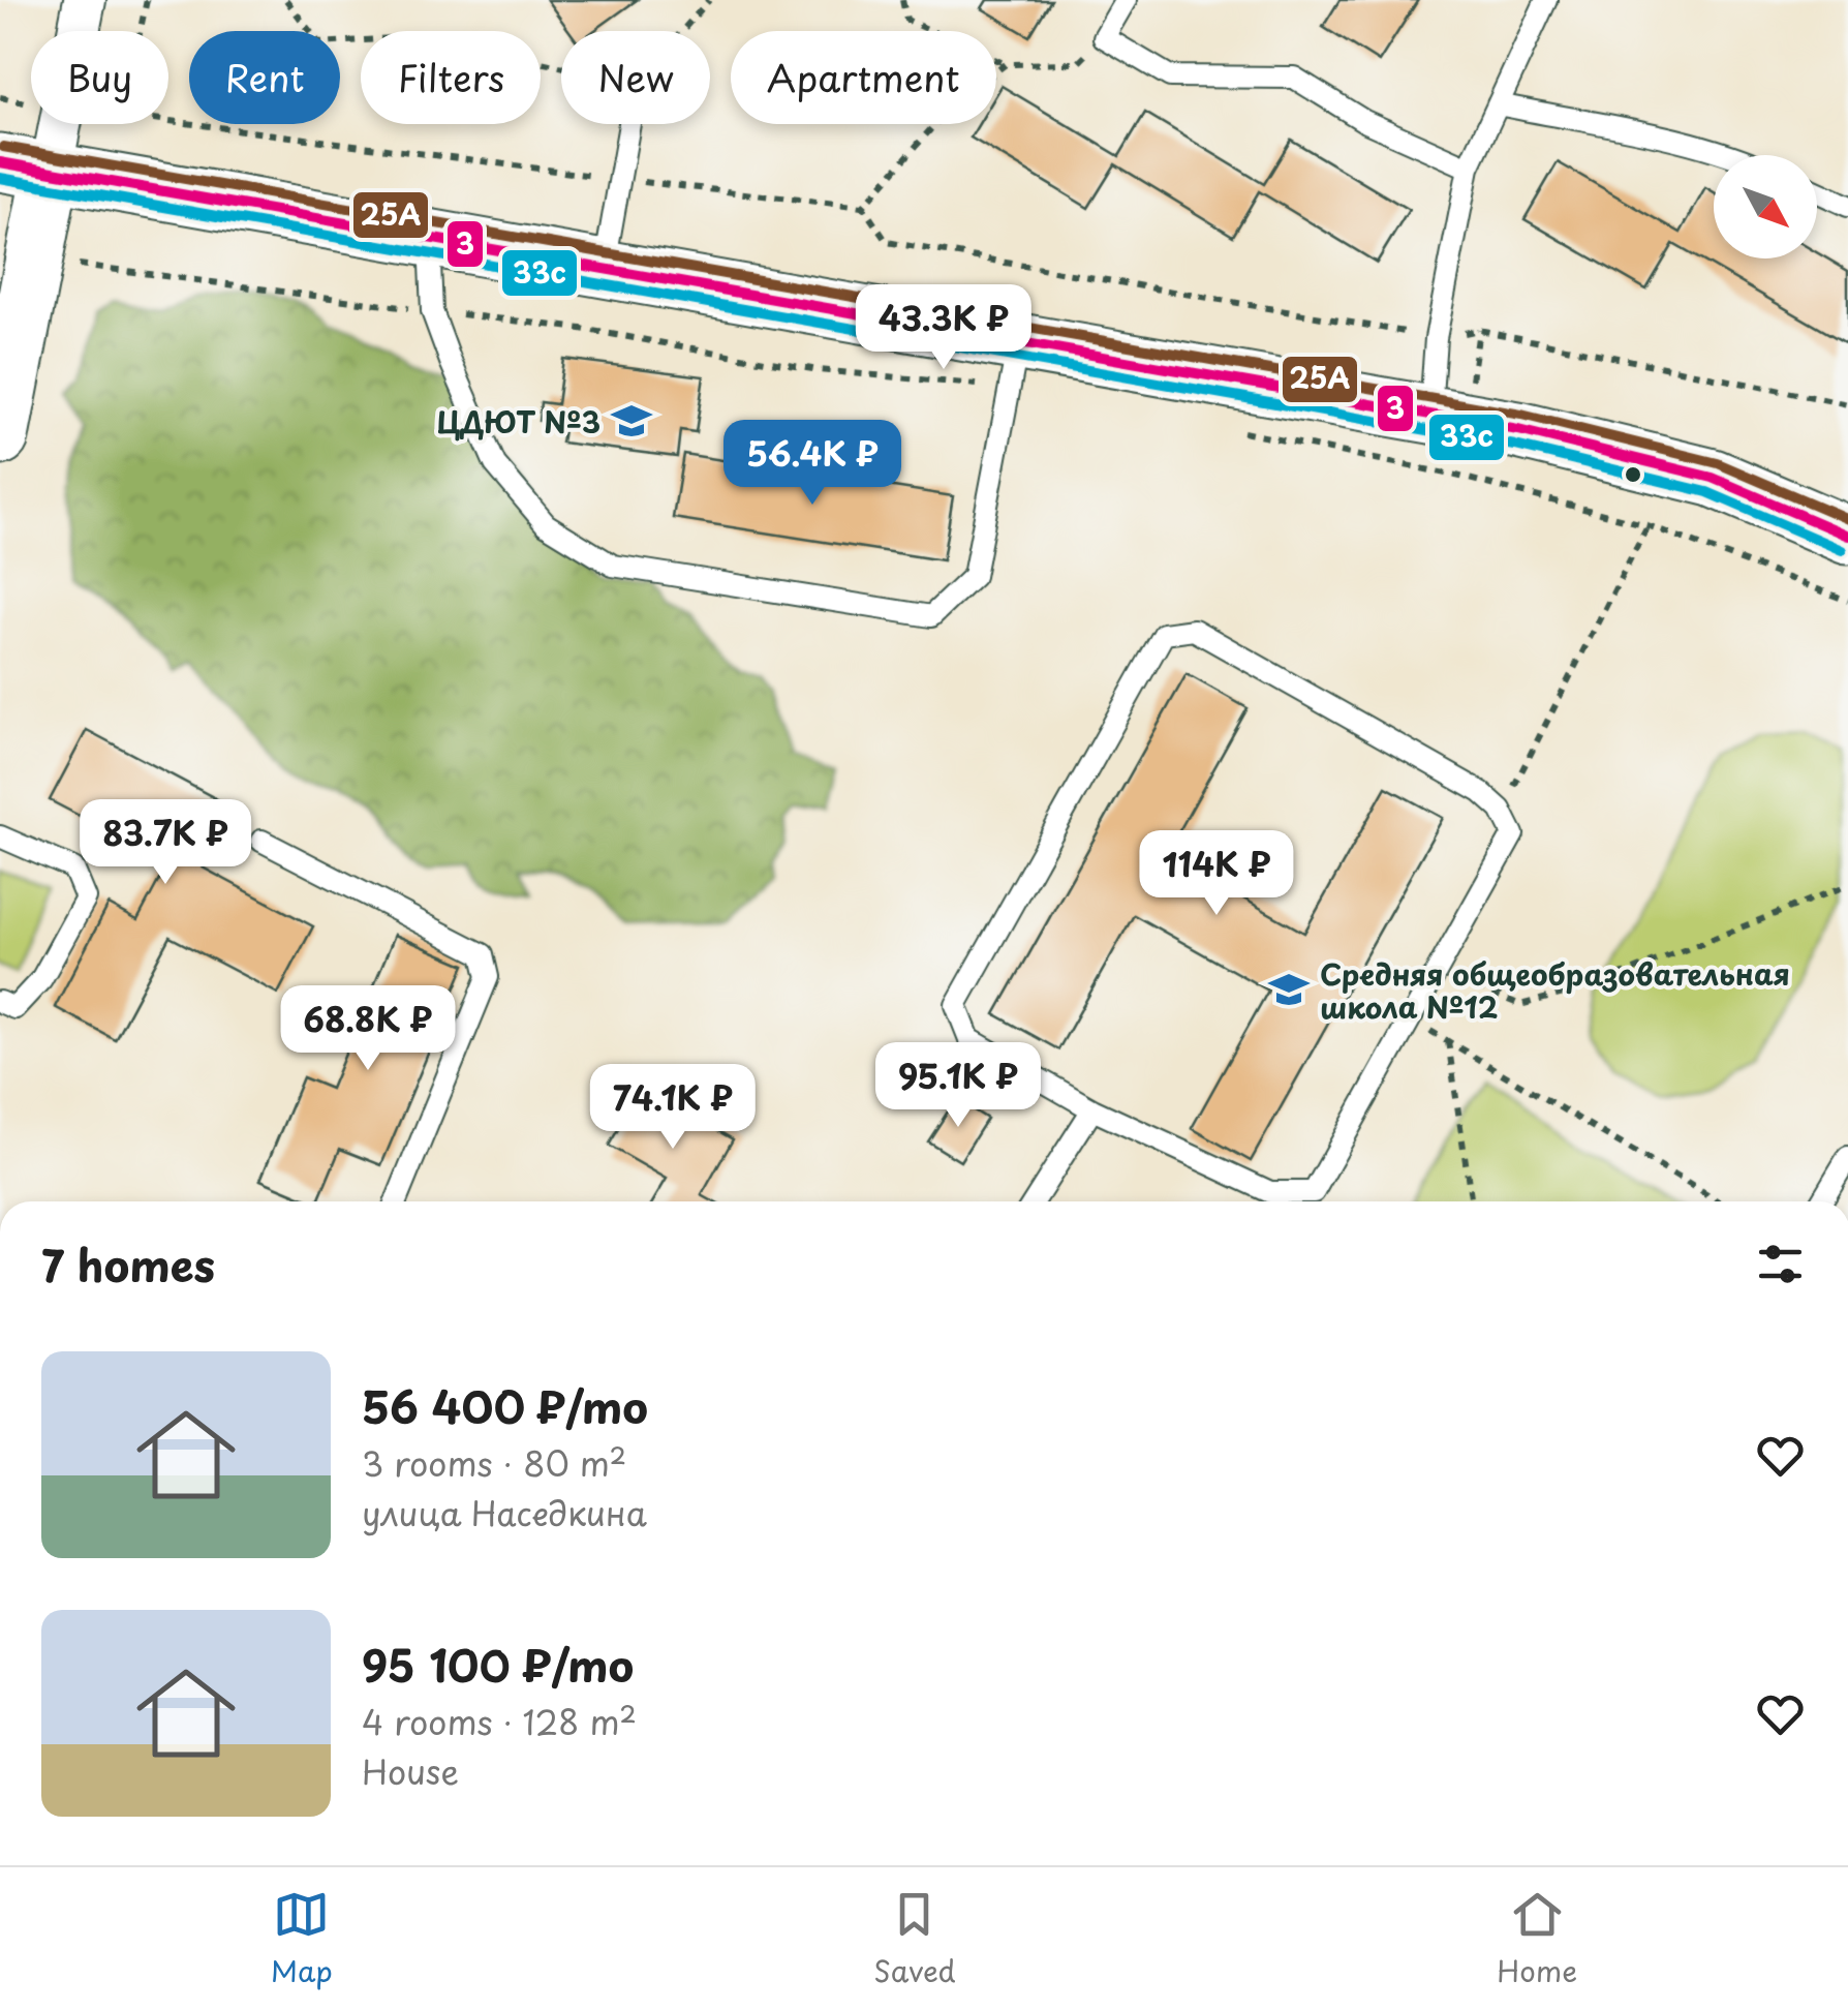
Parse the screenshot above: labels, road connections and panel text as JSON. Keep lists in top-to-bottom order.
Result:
{
  "places": {
    "school or university": ["ЦДЮТ №3", "Средняя общеобразовательная школа №12"]
  },
  "lines": ["transit line 25А", "transit line 3", "transit line 33с"],
  "north": "bottom right",
  "page": {
    "chip": [
      "Buy",
      "Rent",
      "Filters",
      "New",
      "Apartment"
    ],
    "price": [
      "43.3K ₽",
      "56.4K ₽",
      "83.7K ₽",
      "114K ₽",
      "68.8K ₽",
      "95.1K ₽",
      "74.1K ₽"
    ],
    "heading": "7 homes",
    "list": [
      {
        "name": "56 400 ₽/mo",
        "note": "3 rooms · 80 m² · улица Наседкина"
      },
      {
        "name": "95 100 ₽/mo",
        "note": "4 rooms · 128 m² · House"
      }
    ],
    "tabs": ["Map", "Saved", "Home"]
  }
}
